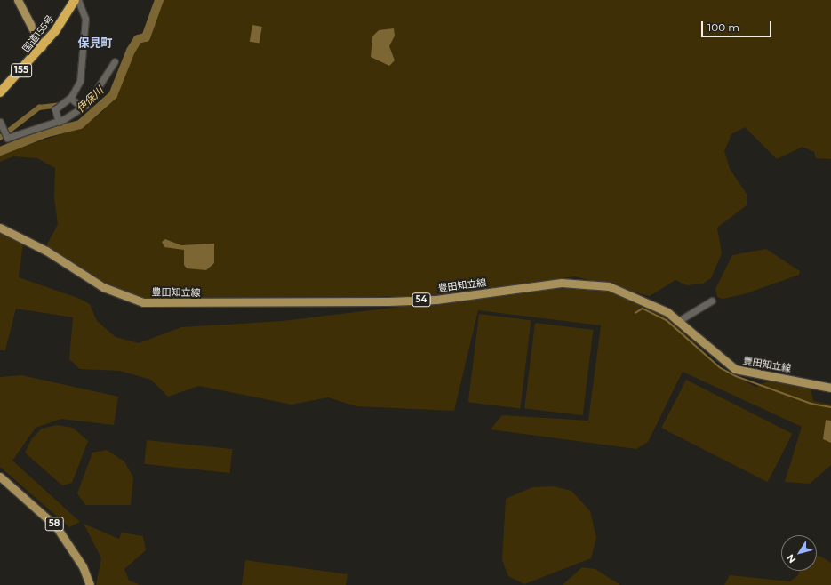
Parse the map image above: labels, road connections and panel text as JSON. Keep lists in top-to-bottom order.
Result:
{
  "streets": {
    "highway": ["国道155号", "155"],
    "main road": ["豊田知立線", "54", "58"]
  },
  "districts": ["保見町"],
  "water": ["伊保川"],
  "scale_bar": "100 m",
  "north": "bottom left"
}
